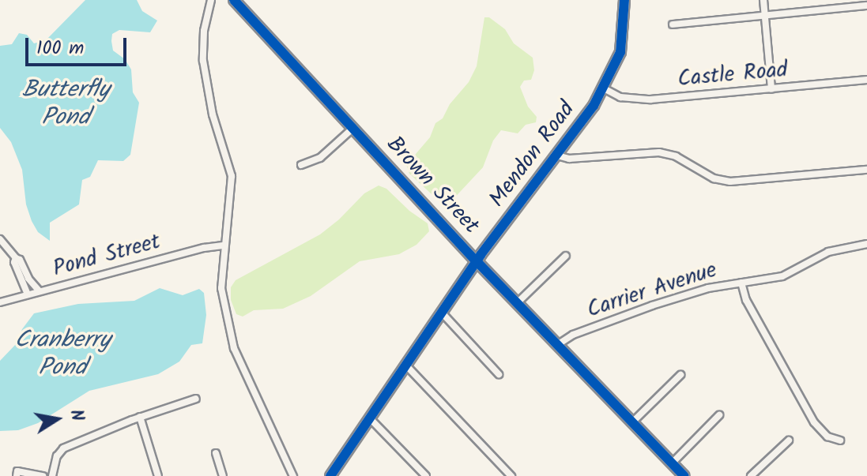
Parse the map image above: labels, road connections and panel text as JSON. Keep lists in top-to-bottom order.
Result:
{
  "streets": {
    "street": [
      "Castle Road",
      "Mendon Road",
      "Brown Street",
      "Pond Street",
      "Carrier Avenue"
    ]
  },
  "crossings": [
    ["Castle Road", "Mendon Road"],
    ["Mendon Road", "Brown Street"],
    ["Brown Street", "Carrier Avenue"]
  ],
  "water": ["Butterfly Pond", "Cranberry Pond"],
  "scale_bar": "100 m",
  "north": "right"
}
